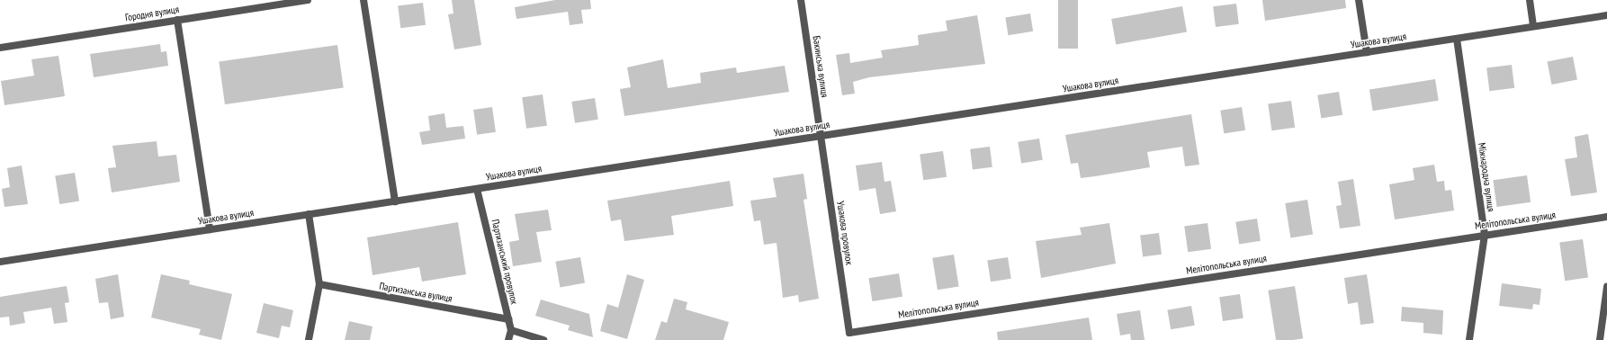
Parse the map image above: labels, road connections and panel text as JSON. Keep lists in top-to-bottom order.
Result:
{
  "streets": {
    "street": [
      "Городня вулиця",
      "Ушакова вулиця",
      "Бакинська вулиця",
      "Міжнародна вулиця",
      "Мелітопольська вулиця",
      "Ушакова провулок",
      "Партизанський провулок",
      "Партизанська вулиця"
    ]
  },
  "crossings": [
    ["Ушакова вулиця", "Бакинська вулиця"],
    ["Ушакова вулиця", "Міжнародна вулиця"],
    ["Ушакова вулиця", "Ушакова провулок"],
    ["Ушакова вулиця", "Партизанський провулок"],
    ["Бакинська вулиця", "Ушакова провулок"],
    ["Міжнародна вулиця", "Мелітопольська вулиця"],
    ["Мелітопольська вулиця", "Ушакова провулок"],
    ["Партизанський провулок", "Партизанська вулиця"]
  ]
}
